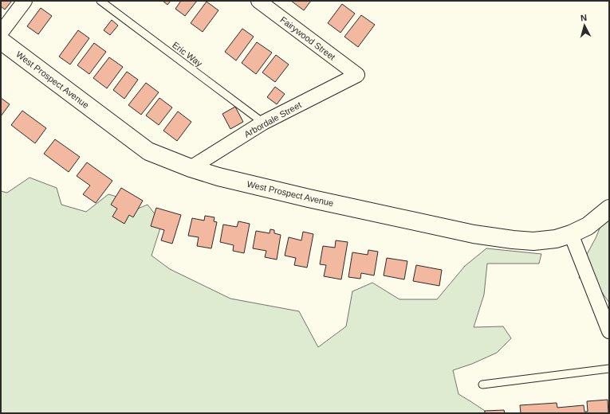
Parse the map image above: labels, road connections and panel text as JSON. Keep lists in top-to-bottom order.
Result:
{
  "streets": {
    "street": ["Fairywood Street", "West Prospect Avenue", "Arbordale Street"],
    "lane": ["Eric Way"]
  },
  "crossings": [
    ["Fairywood Street", "Arbordale Street"],
    ["Eric Way", "Arbordale Street"],
    ["West Prospect Avenue", "Arbordale Street"]
  ],
  "north": "top"
}
